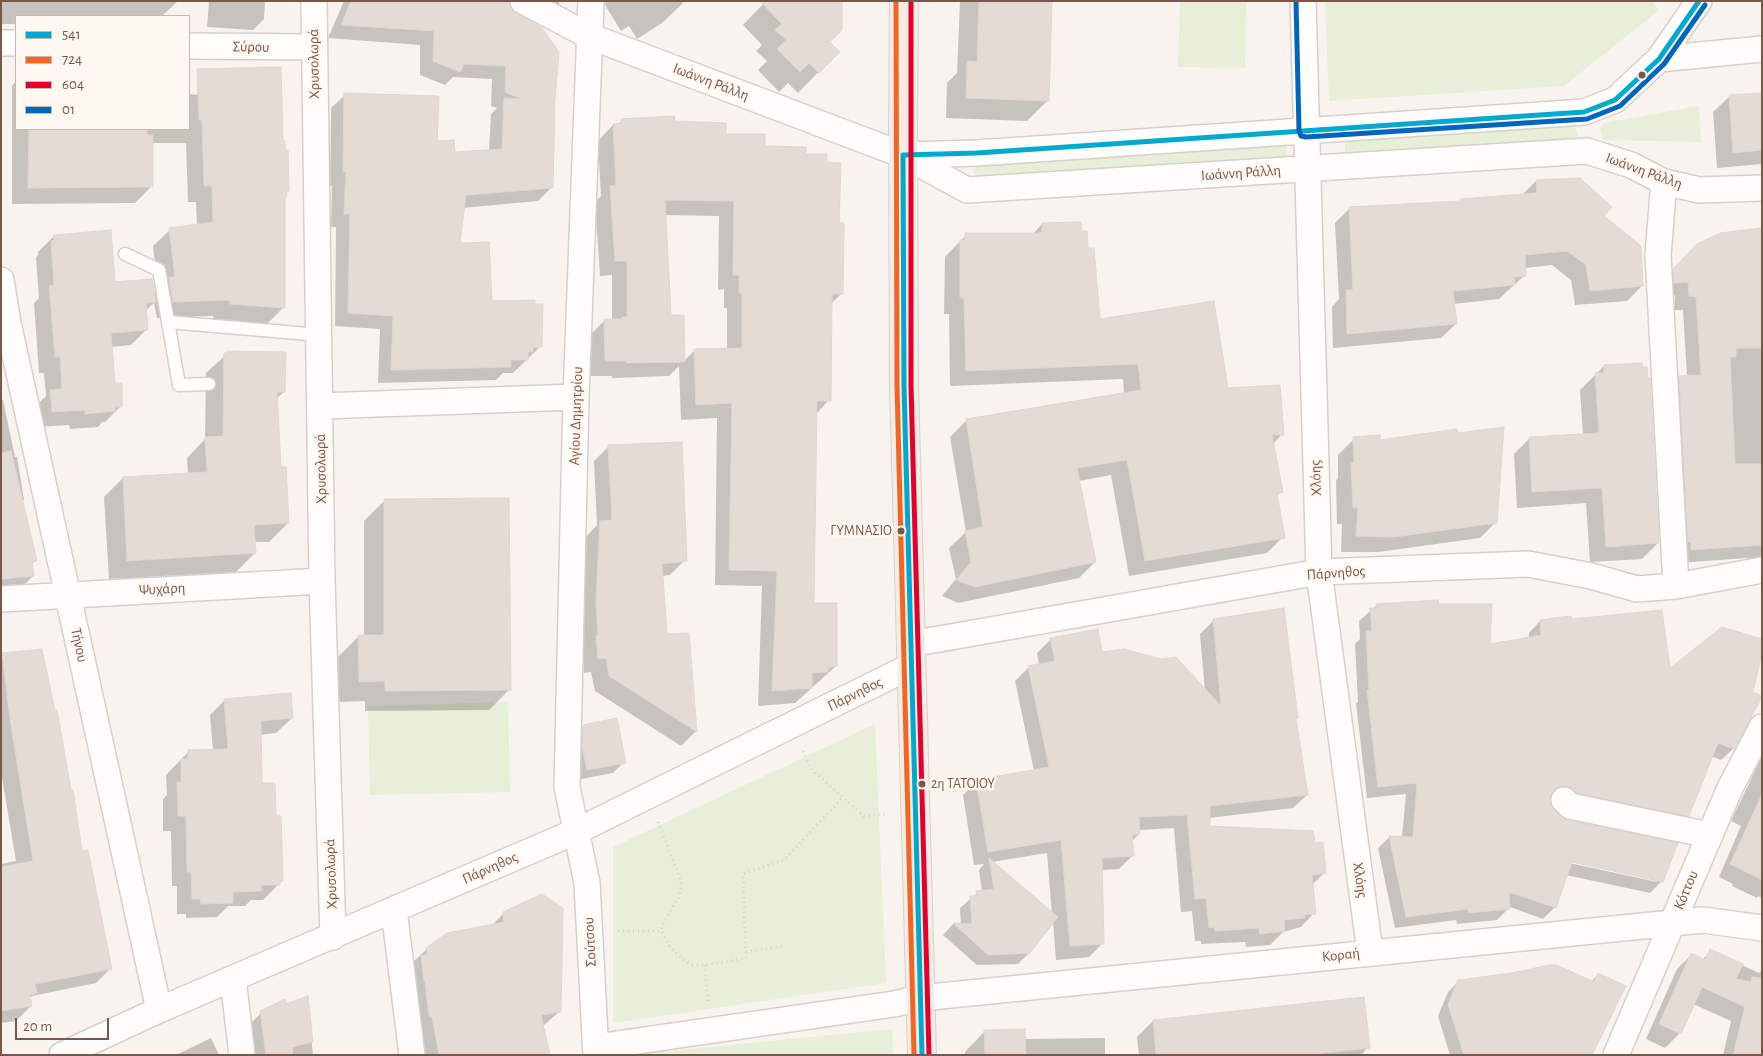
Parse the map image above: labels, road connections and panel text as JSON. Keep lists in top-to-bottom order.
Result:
{
  "streets": {
    "street": [
      "Σύρου",
      "Χρυσολωρά",
      "Ιωάννη Ράλλη",
      "Αγίου Δημητρίου",
      "Χλόης",
      "Πάρνηθος",
      "Ψυχάρη",
      "Τήνου",
      "Κόττου",
      "Σούτσου",
      "Κοραή"
    ]
  },
  "crossings": [
    ["Σύρου", "Χρυσολωρά"],
    ["Χρυσολωρά", "Πάρνηθος"],
    ["Χρυσολωρά", "Ψυχάρη"],
    ["Ιωάννη Ράλλη", "Αγίου Δημητρίου"],
    ["Ιωάννη Ράλλη", "Χλόης"],
    ["Αγίου Δημητρίου", "Πάρνηθος"],
    ["Αγίου Δημητρίου", "Σούτσου"],
    ["Χλόης", "Πάρνηθος"],
    ["Χλόης", "Κοραή"],
    ["Πάρνηθος", "Τήνου"],
    ["Πάρνηθος", "Σούτσου"],
    ["Ψυχάρη", "Τήνου"],
    ["Κόττου", "Κοραή"],
    ["Σούτσου", "Κοραή"]
  ],
  "places": ["ΓΥΜΝΑΣΙΟ", "2η ΤΑΤΟΙΟΥ"],
  "lines": [
    "transit line 541",
    "transit line 724",
    "transit line 604",
    "transit line 01"
  ],
  "legend": [
    "541",
    "724",
    "604",
    "01"
  ],
  "scale_bar": "20 m"
}
